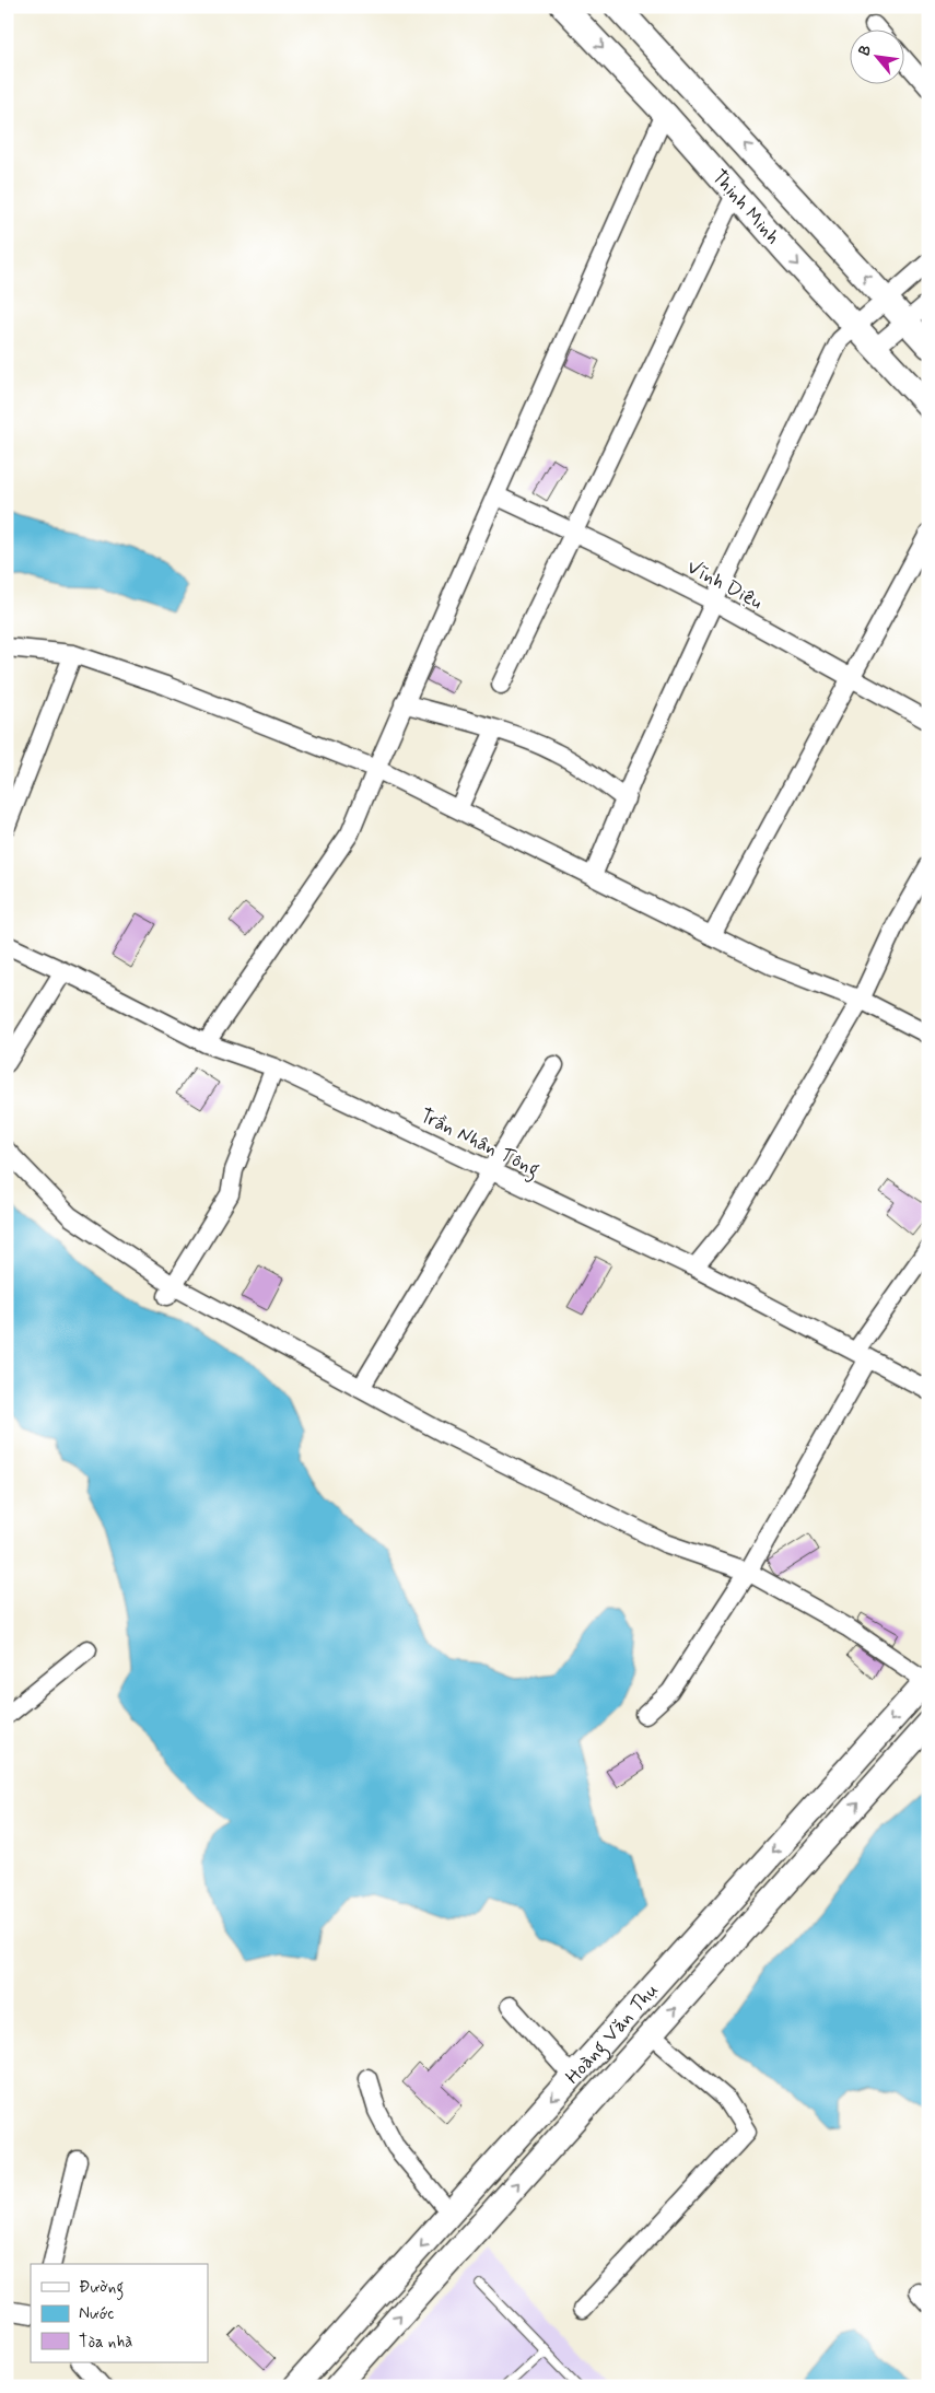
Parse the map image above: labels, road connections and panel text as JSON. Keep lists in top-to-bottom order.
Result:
{
  "streets": {
    "main road": ["Thịnh Minh", "Hoàng Văn Thụ"],
    "street": ["Vĩnh Diệu", "Trần Nhân Tông"]
  },
  "legend": ["Đường", "Nước", "Tòa nhà"],
  "north": "top left"
}
